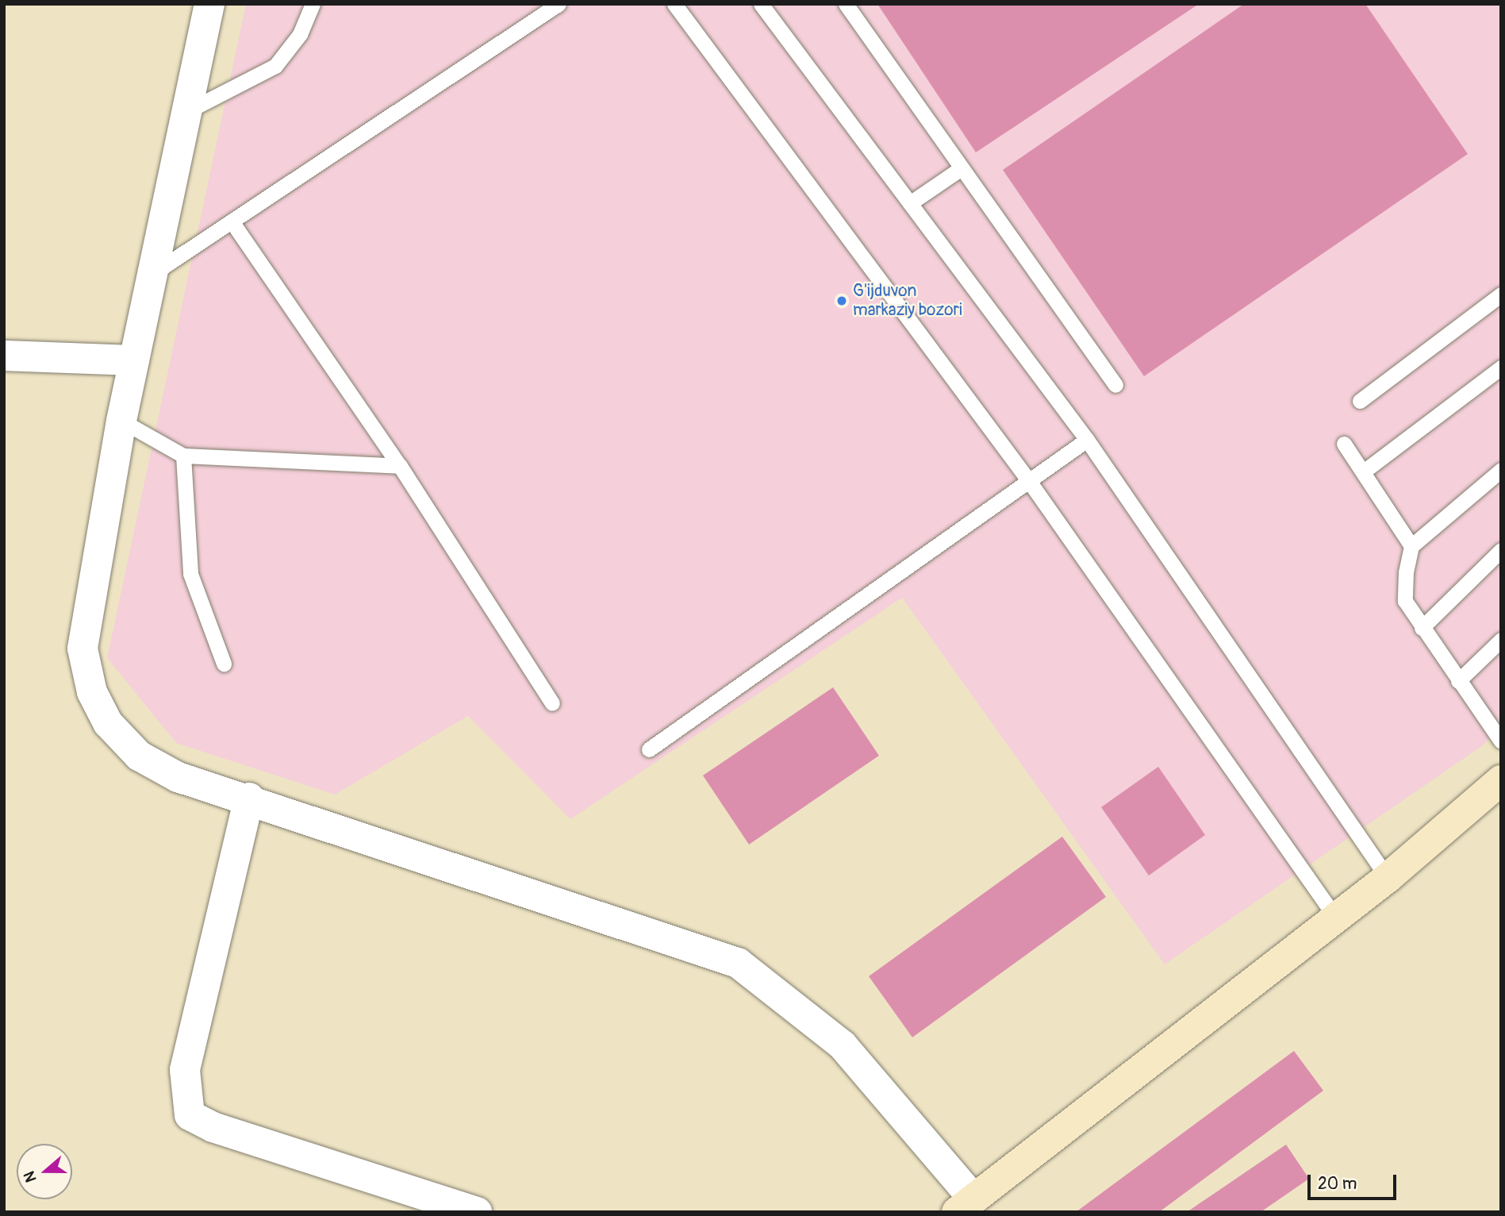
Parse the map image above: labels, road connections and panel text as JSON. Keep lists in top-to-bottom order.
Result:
{
  "places": ["G'ijduvon markaziy bozori"],
  "scale_bar": "20 m",
  "north": "left"
}
